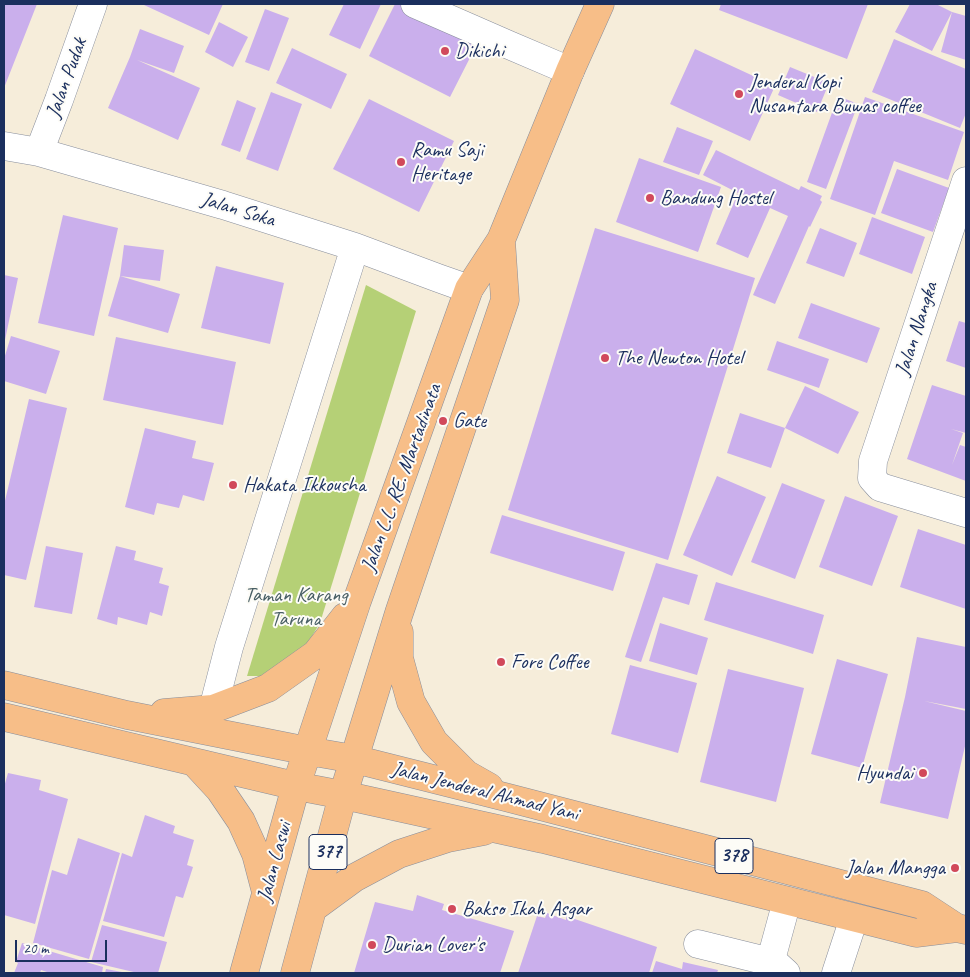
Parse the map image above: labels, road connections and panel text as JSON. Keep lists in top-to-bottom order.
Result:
{
  "streets": {
    "main road": [
      "Jalan L.L. RE. Martadinata",
      "Jalan Jenderal Ahmad Yani",
      "377",
      "378",
      "Jalan Laswi"
    ],
    "street": ["Jalan Pudak", "Jalan Soka", "Jalan Nangka"]
  },
  "crossings": [
    ["Jalan Pudak", "Jalan Soka"],
    ["Jalan Soka", "Jalan L.L. RE. Martadinata"],
    ["Jalan L.L. RE. Martadinata", "Jalan Jenderal Ahmad Yani"],
    ["Jalan L.L. RE. Martadinata", "377"],
    ["Jalan L.L. RE. Martadinata", "Jalan Laswi"],
    ["Jalan Jenderal Ahmad Yani", "377"],
    ["Jalan Jenderal Ahmad Yani", "Jalan Laswi"]
  ],
  "parks": ["Taman Karang Taruna"],
  "places": [
    "Dikichi",
    "Jenderal Kopi Nusantara Buwas coffee",
    "Ramu Saji Heritage",
    "Bandung Hostel",
    "The Newton Hotel",
    "Gate",
    "Hakata Ikkousha",
    "Fore Coffee",
    "Hyundai",
    "Jalan Mangga",
    "Bakso Ikah Asgar",
    "Durian Lover's"
  ],
  "scale_bar": "20 m"
}
